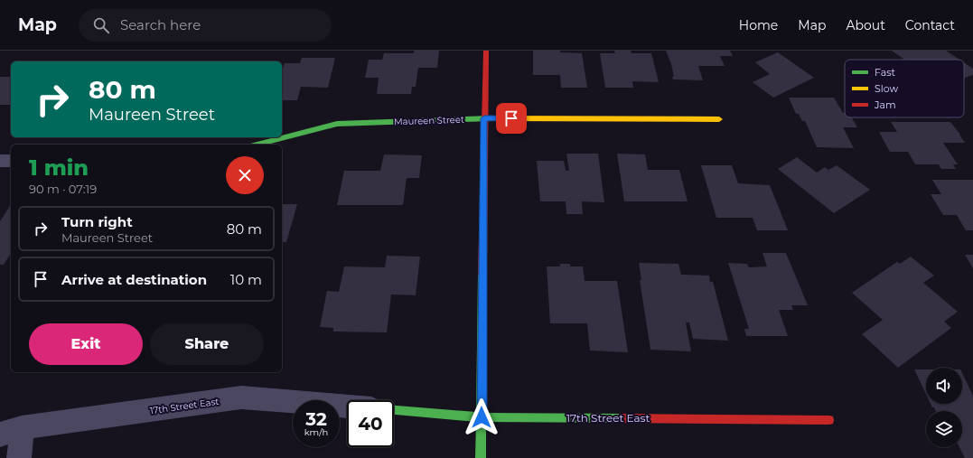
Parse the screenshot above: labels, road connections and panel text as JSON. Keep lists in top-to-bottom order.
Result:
{
  "streets": {
    "street": ["Maureen Street", "17th Street East"]
  },
  "legend": ["Fast", "Slow", "Jam"],
  "page": {
    "header": "Map",
    "search": "Search here",
    "nav": [
      "Home",
      "Map",
      "About",
      "Contact"
    ],
    "turn": ["80 m", "Maureen Street"],
    "heading": ["1 min", "90 m · 07:19"],
    "list": [
      {
        "name": "Turn right",
        "note": "Maureen Street",
        "value": "80 m"
      },
      {
        "name": "Arrive at destination",
        "value": "10 m"
      }
    ],
    "buttons": ["Exit", "Share"],
    "speed": "32 km/h",
    "limit": "40"
  }
}
